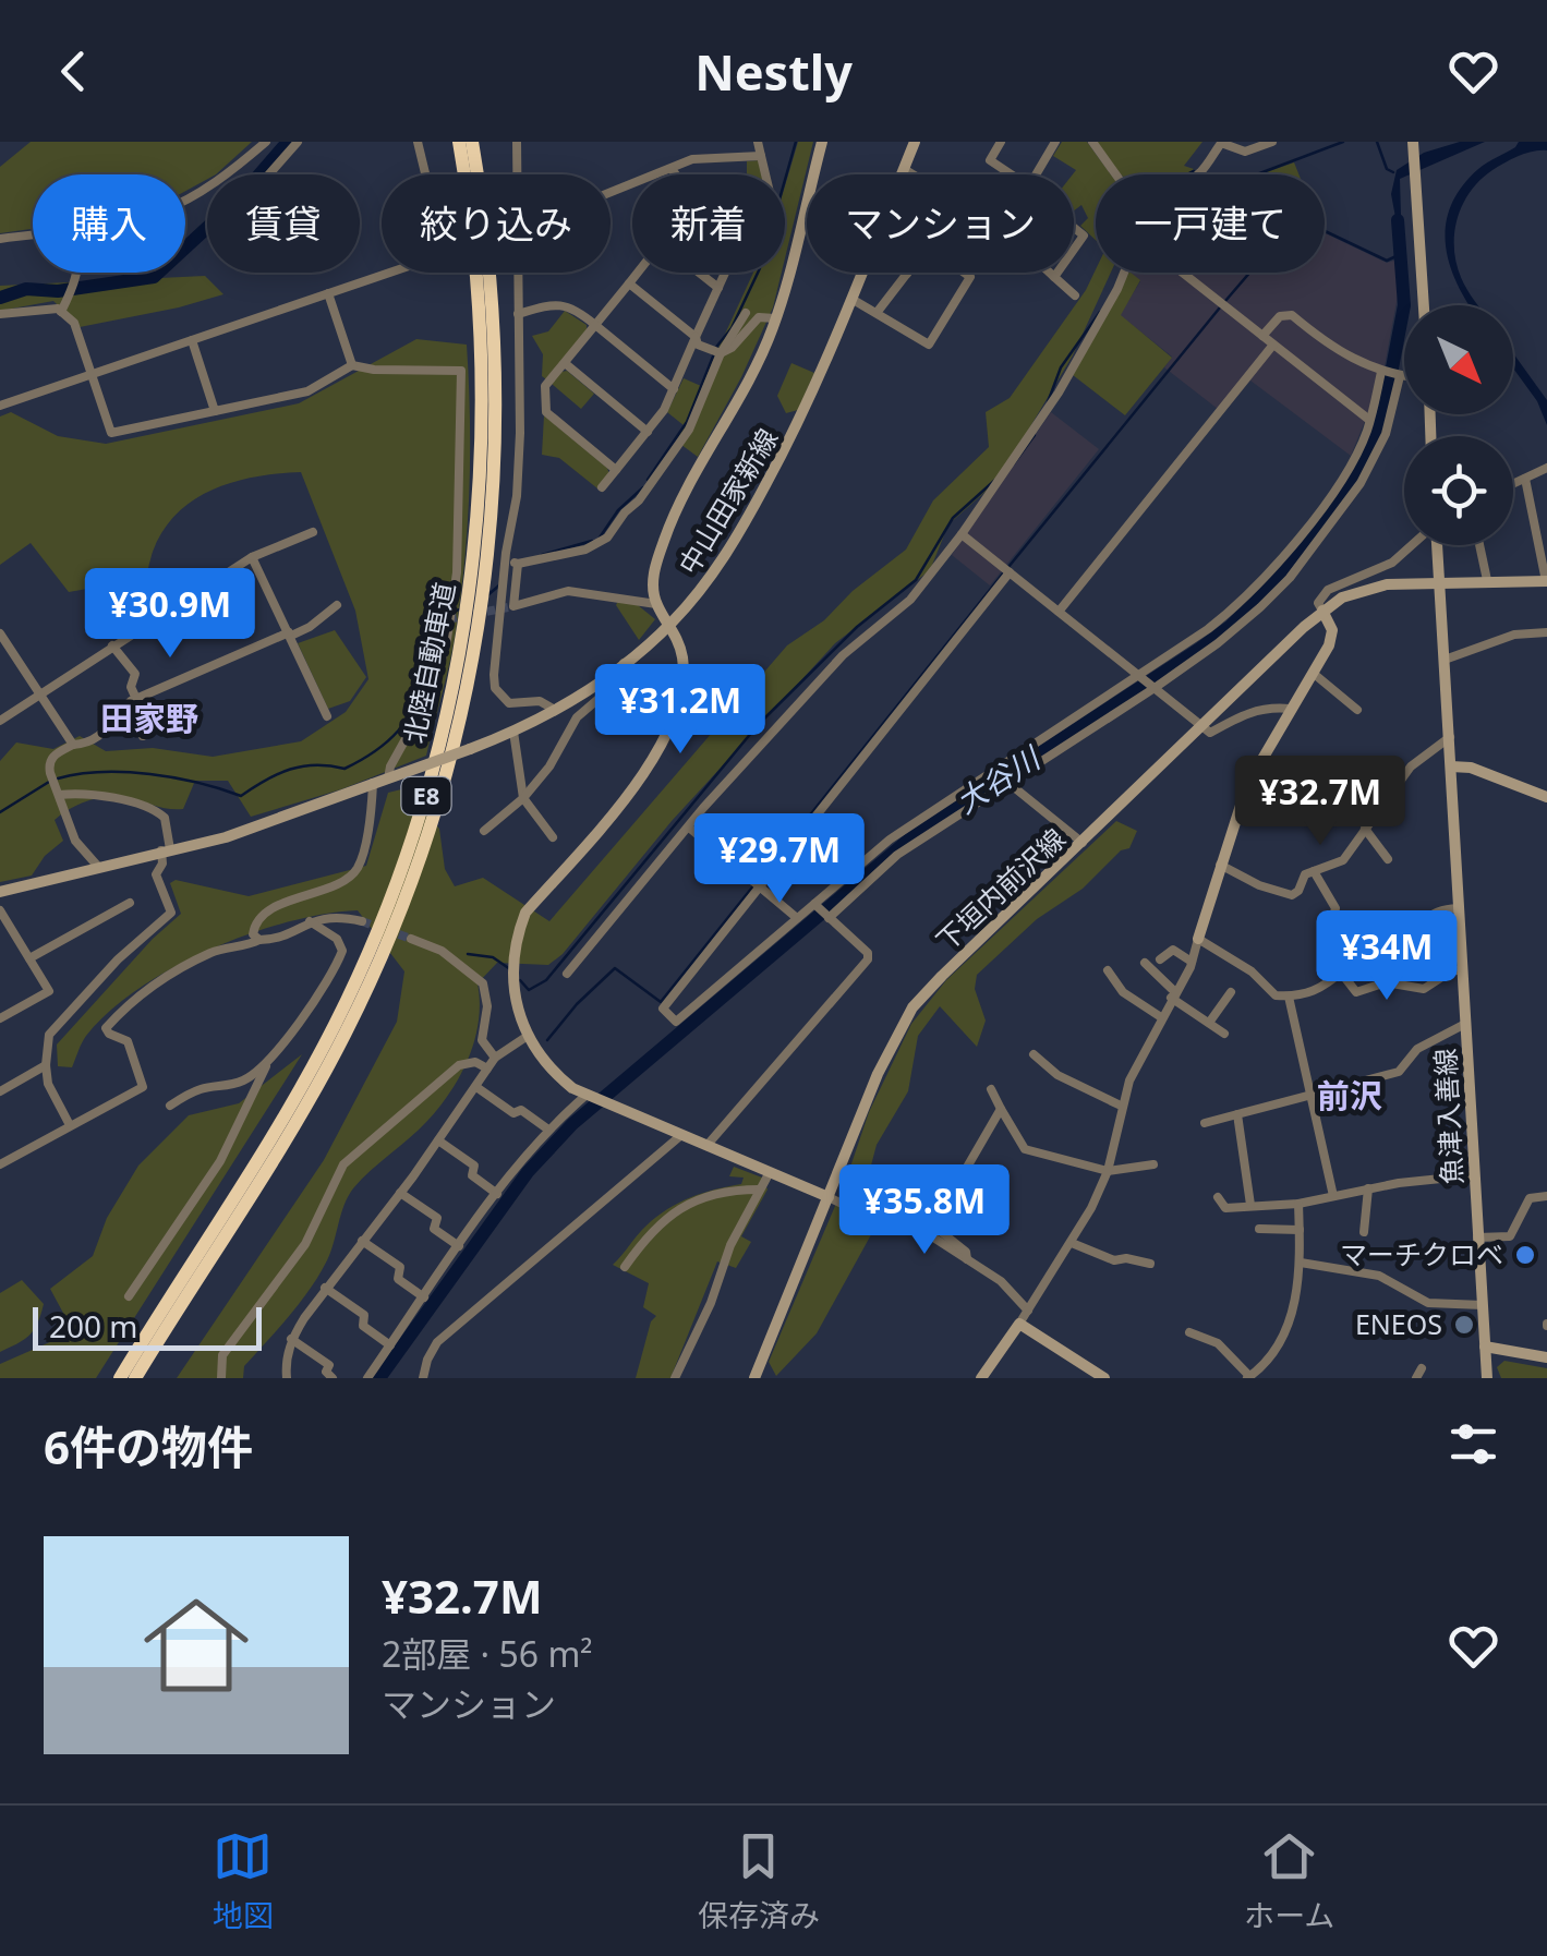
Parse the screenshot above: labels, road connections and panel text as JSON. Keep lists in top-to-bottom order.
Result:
{
  "streets": {
    "highway": ["北陸自動車道", "E8"],
    "main road": ["中山田家新線", "下垣内前沢線", "魚津入善線"]
  },
  "crossings": [
    ["下垣内前沢線", "魚津入善線"]
  ],
  "districts": ["田家野", "前沢"],
  "water": ["大谷川"],
  "places": ["マーチクロベ", "ENEOS"],
  "scale_bar": "200 m",
  "north": "bottom right",
  "page": {
    "header": "Nestly",
    "chip": [
      "購入",
      "賃貸",
      "絞り込み",
      "新着",
      "マンション",
      "一戸建て"
    ],
    "price": [
      "¥30.9M",
      "¥31.2M",
      "¥32.7M",
      "¥29.7M",
      "¥34M",
      "¥35.8M"
    ],
    "scale": "200 m",
    "heading": "6件の物件",
    "list": [
      {
        "name": "¥32.7M",
        "note": "2部屋 · 56 m² · マンション"
      }
    ],
    "tabs": ["地図", "保存済み", "ホーム"]
  }
}
